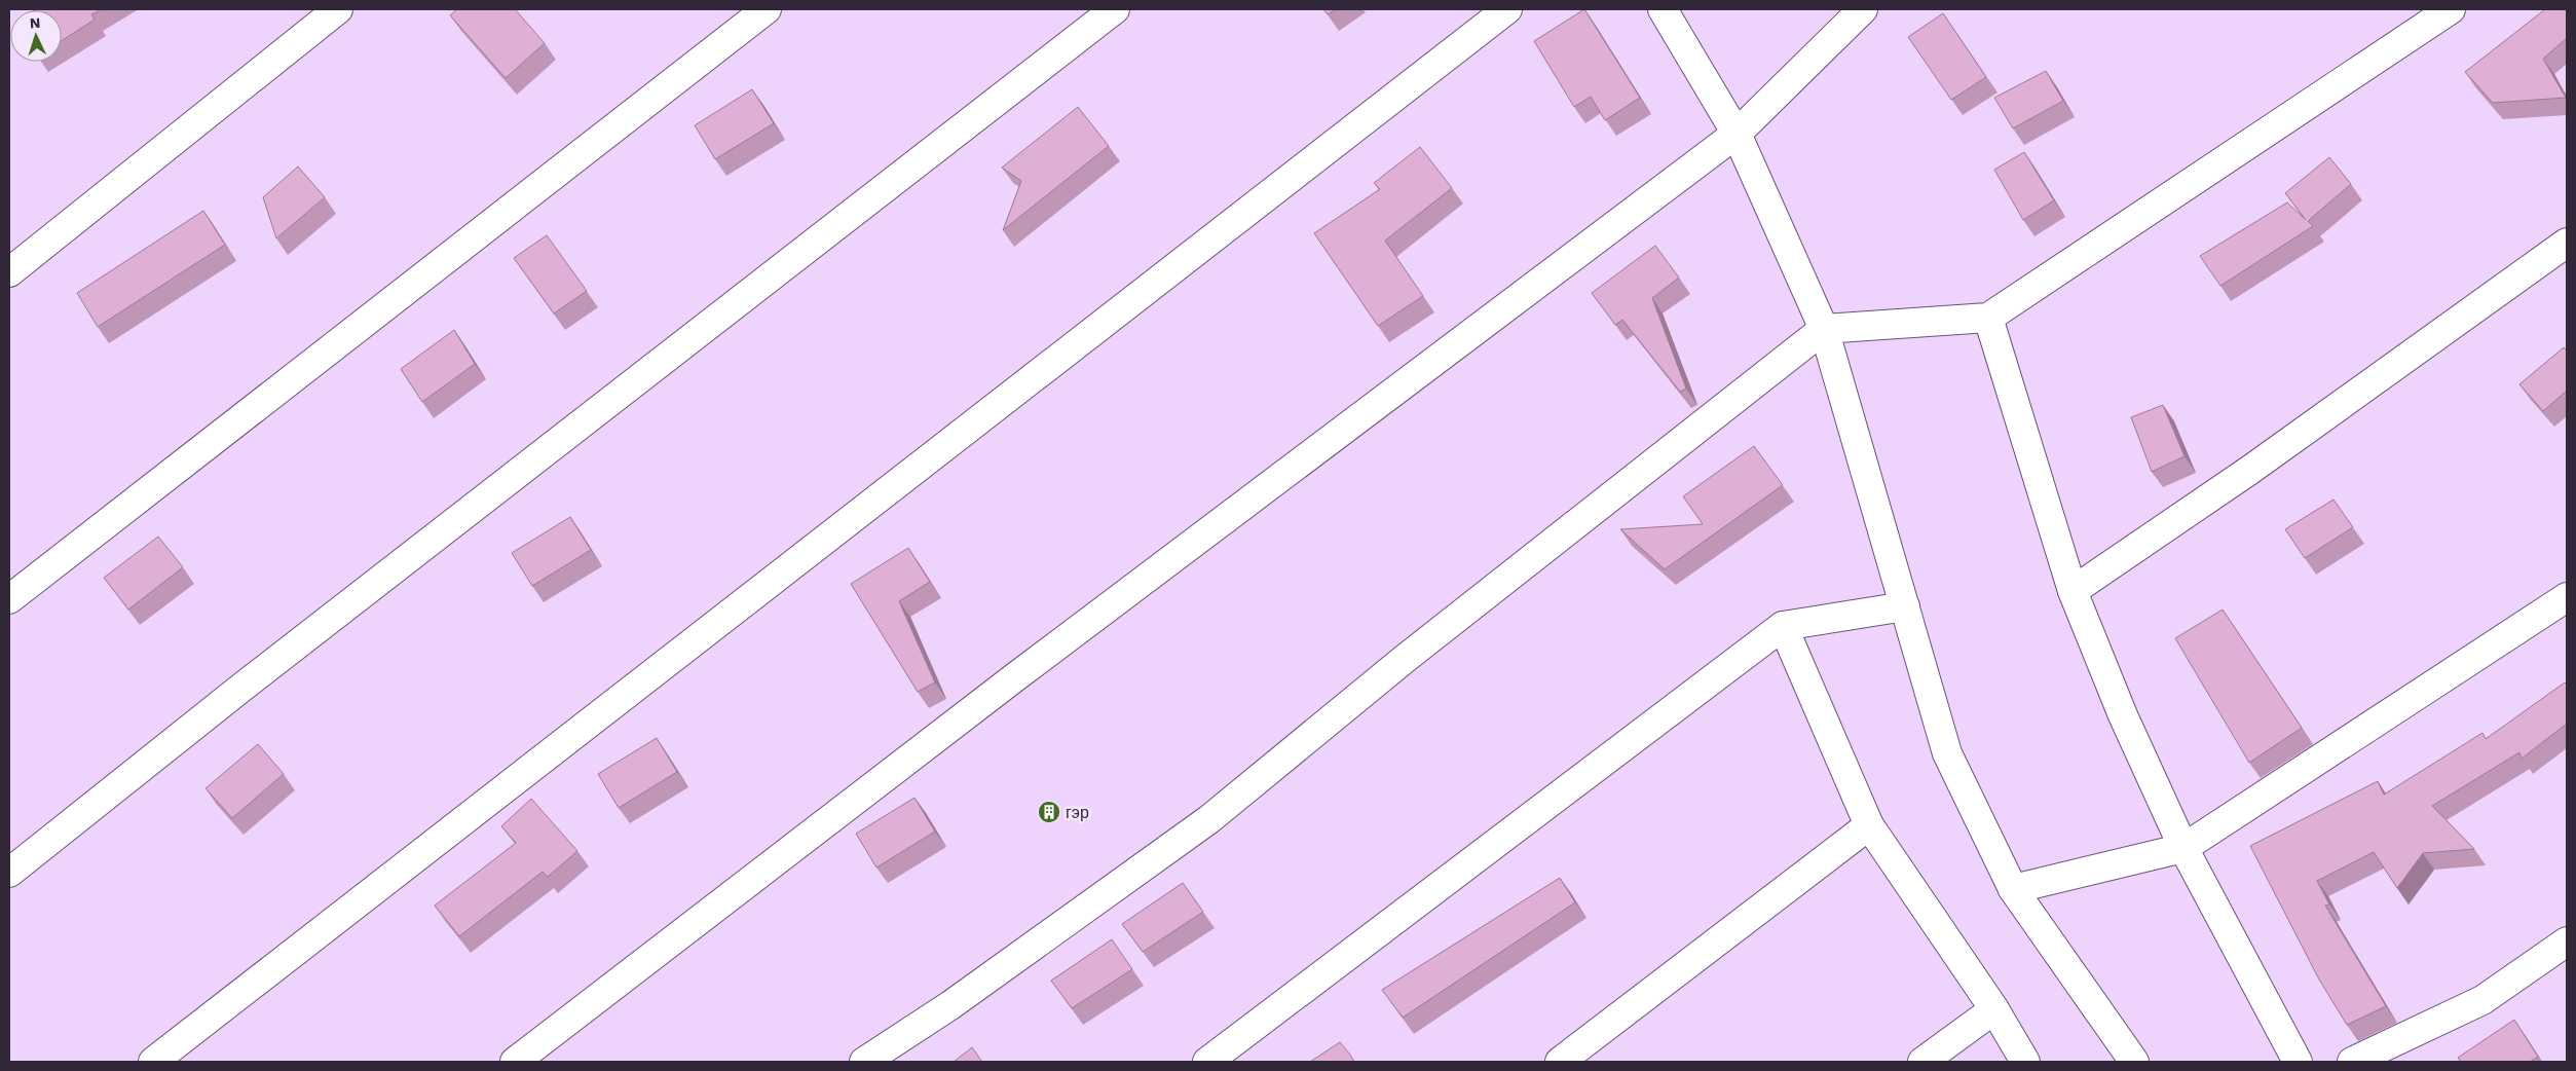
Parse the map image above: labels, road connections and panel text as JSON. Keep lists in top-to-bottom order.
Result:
{
  "places": {
    "building": ["гэр"]
  },
  "north": "top"
}
